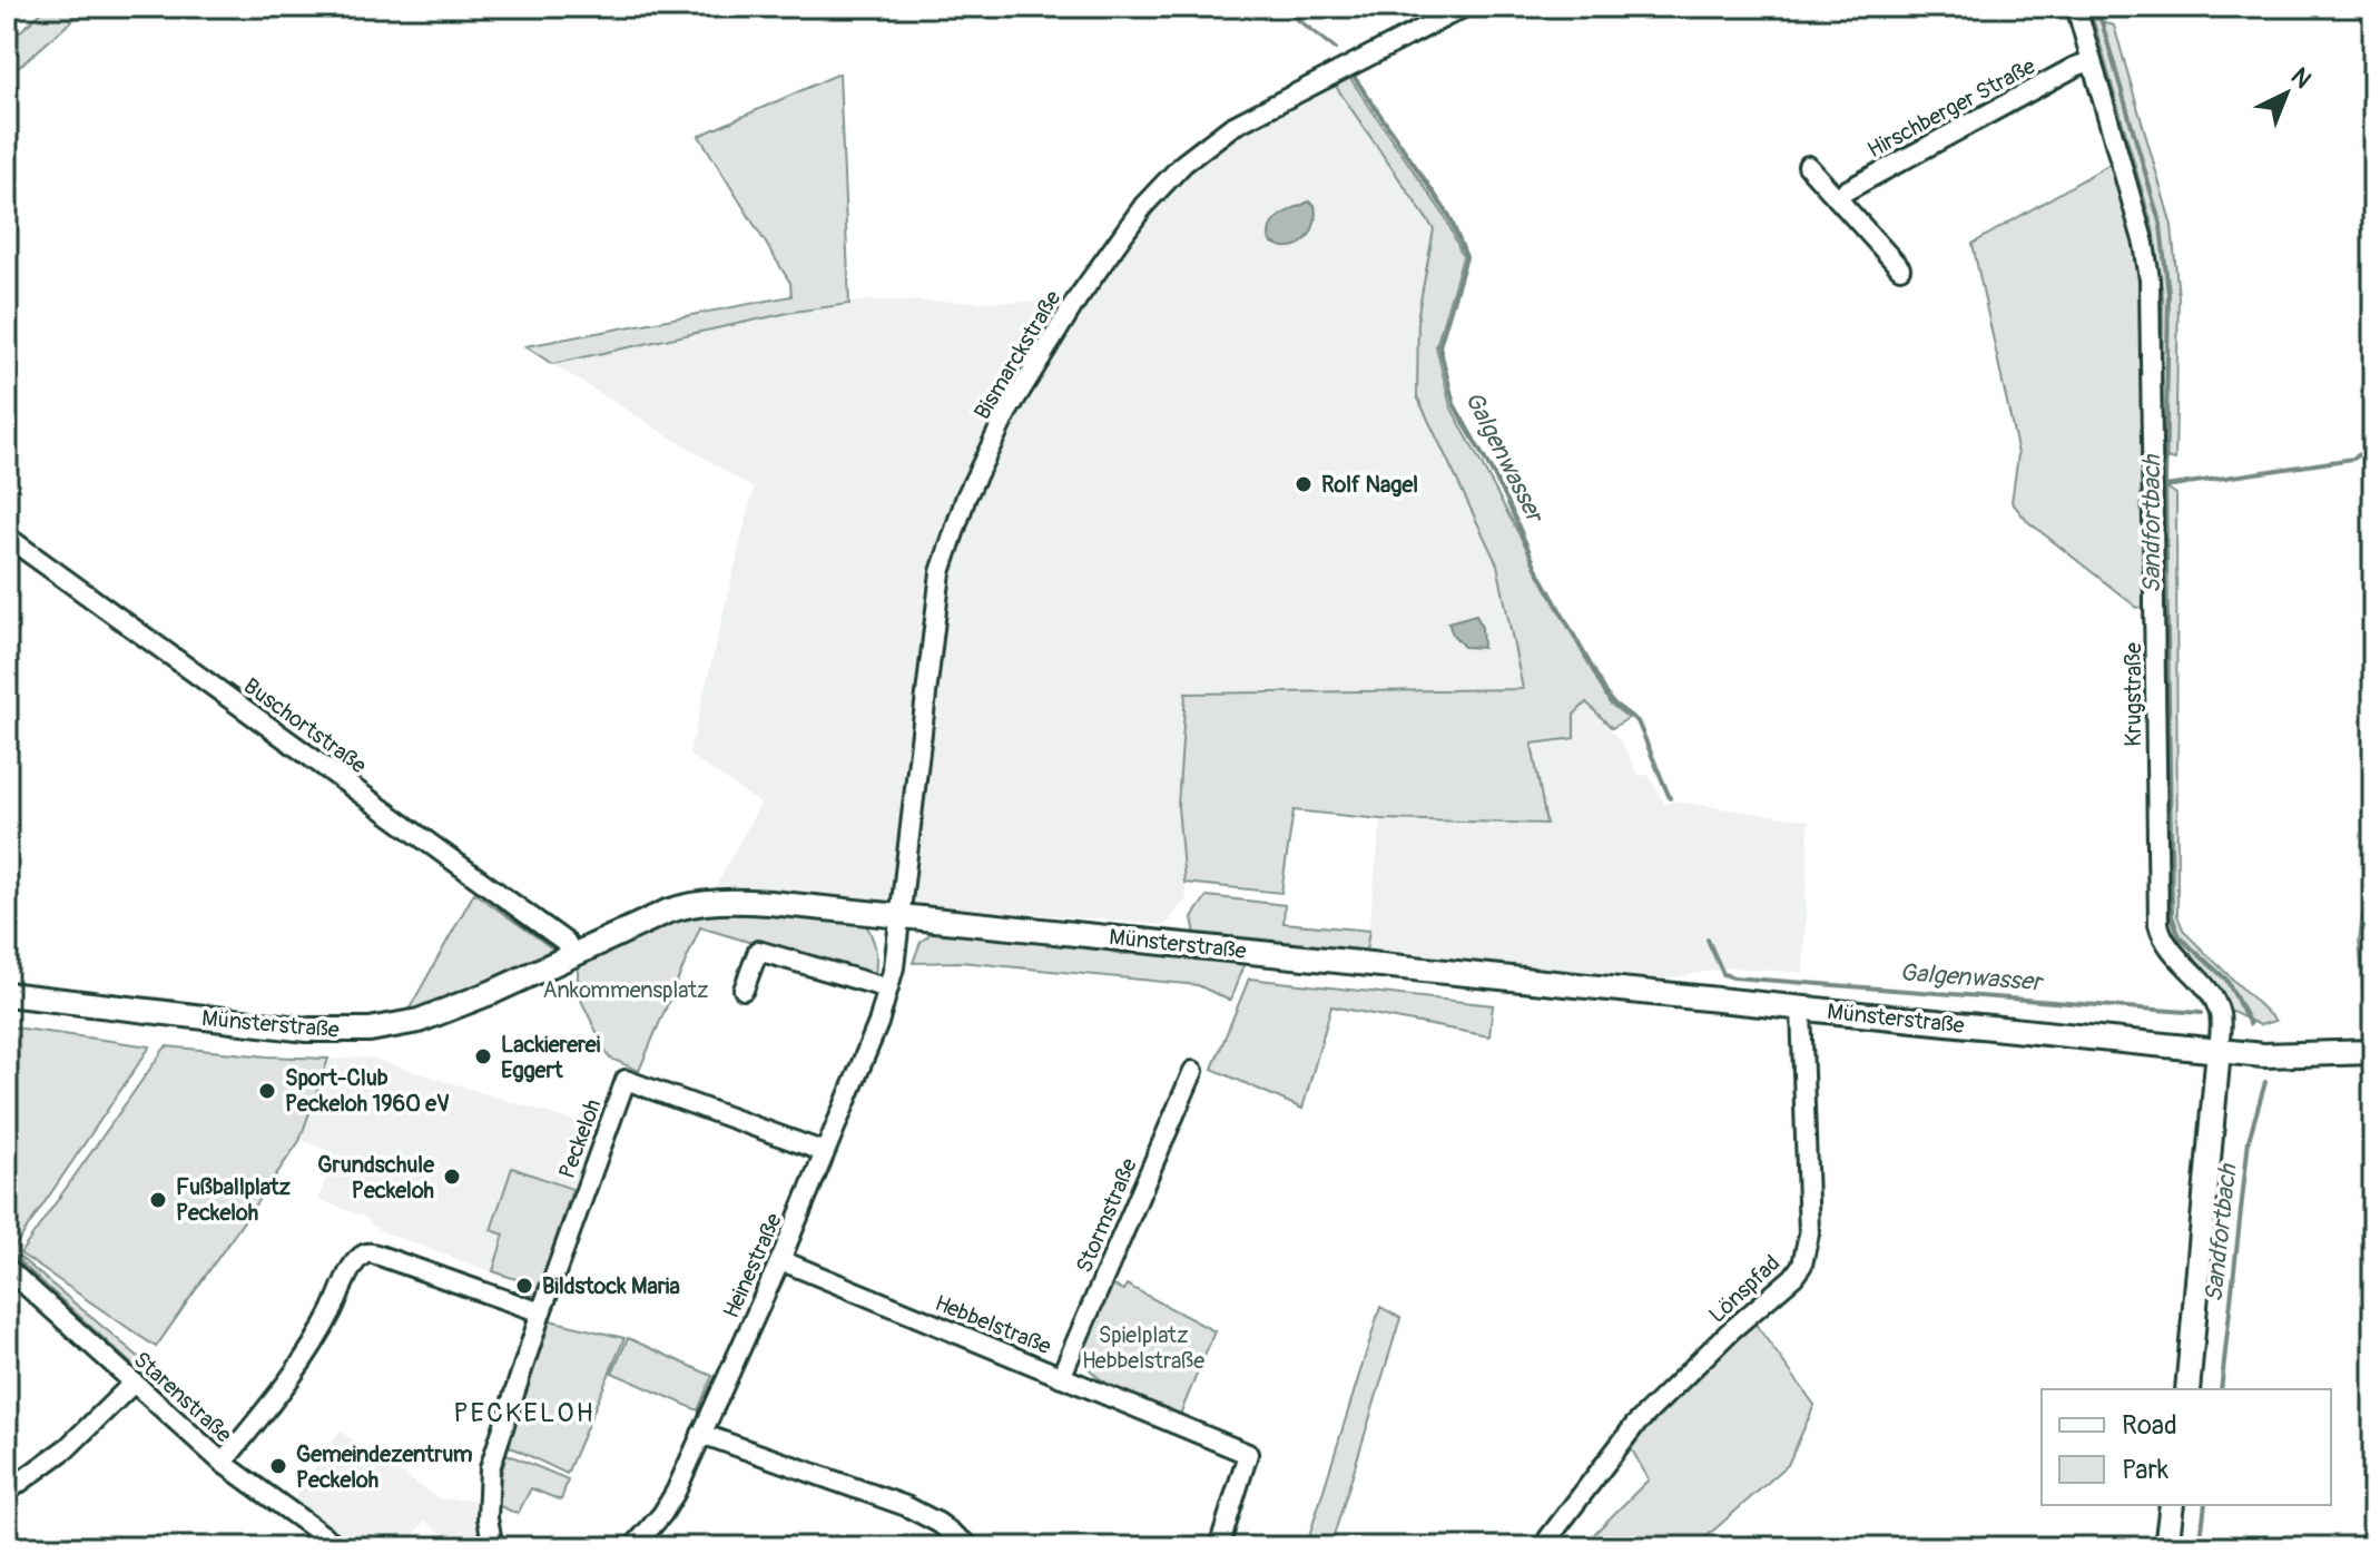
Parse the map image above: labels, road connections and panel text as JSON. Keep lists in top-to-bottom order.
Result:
{
  "streets": {
    "main road": ["Münsterstraße"],
    "street": [
      "Hirschberger Straße",
      "Bismarckstraße",
      "Krugstraße",
      "Buschortstraße",
      "Peckeloh",
      "Stormstraße",
      "Heinestraße",
      "Lönspfad",
      "Hebbelstraße",
      "Starenstraße"
    ]
  },
  "crossings": [
    ["Hirschberger Straße", "Krugstraße"],
    ["Bismarckstraße", "Münsterstraße"],
    ["Bismarckstraße", "Heinestraße"],
    ["Krugstraße", "Münsterstraße"],
    ["Buschortstraße", "Münsterstraße"],
    ["Münsterstraße", "Heinestraße"],
    ["Münsterstraße", "Lönspfad"],
    ["Peckeloh", "Heinestraße"],
    ["Stormstraße", "Hebbelstraße"],
    ["Heinestraße", "Hebbelstraße"]
  ],
  "districts": ["PECKELOH"],
  "water": ["Galgenwasser", "Sandfortbach"],
  "parks": ["Ankommensplatz", "Spielplatz Hebbelstraße"],
  "places": [
    "Rolf Nagel",
    "Lackiererei Eggert",
    "Sport-Club Peckeloh 1960 eV",
    "Grundschule Peckeloh",
    "Fußballplatz Peckeloh",
    "Bildstock Maria",
    "Gemeindezentrum Peckeloh"
  ],
  "legend": ["Road", "Park"],
  "north": "top right"
}
